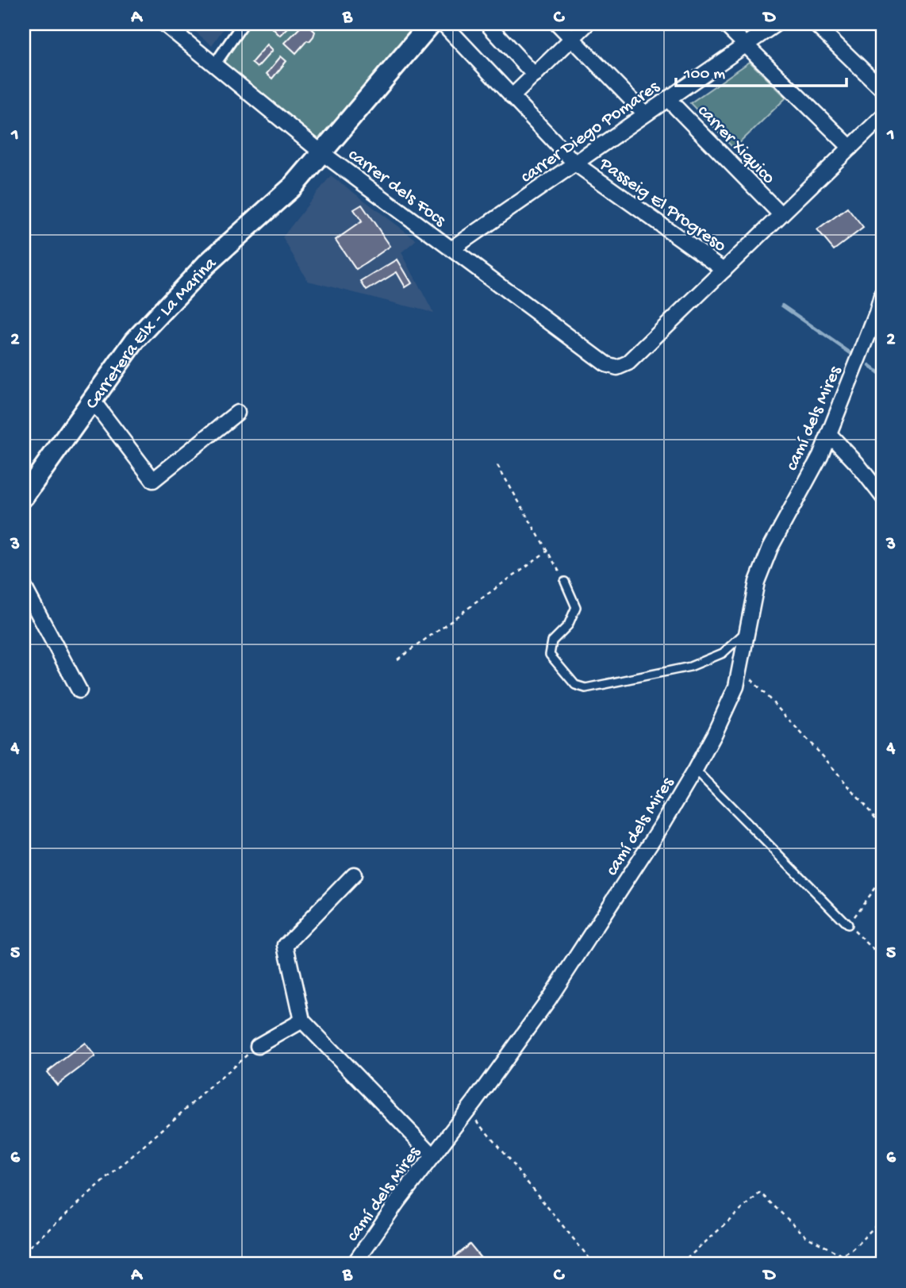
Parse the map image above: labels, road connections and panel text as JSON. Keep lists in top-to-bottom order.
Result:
{
  "streets": {
    "main road": ["Carretera Elx - La Marina"],
    "street": [
      "carrer Diego Pomares",
      "carrer Xiquico",
      "carrer dels Focs",
      "Passeig El Progreso",
      "camí dels Mires"
    ]
  },
  "crossings": [
    ["carrer Diego Pomares", "carrer Xiquico"],
    ["carrer Diego Pomares", "carrer dels Focs"],
    ["carrer Diego Pomares", "Passeig El Progreso"],
    ["carrer dels Focs", "Passeig El Progreso"],
    ["carrer dels Focs", "Carretera Elx - La Marina"]
  ],
  "scale_bar": "100 m",
  "grid": {
    "columns": [
      "A",
      "B",
      "C",
      "D"
    ],
    "rows": [
      "1",
      "2",
      "3",
      "4",
      "5",
      "6"
    ]
  }
}
